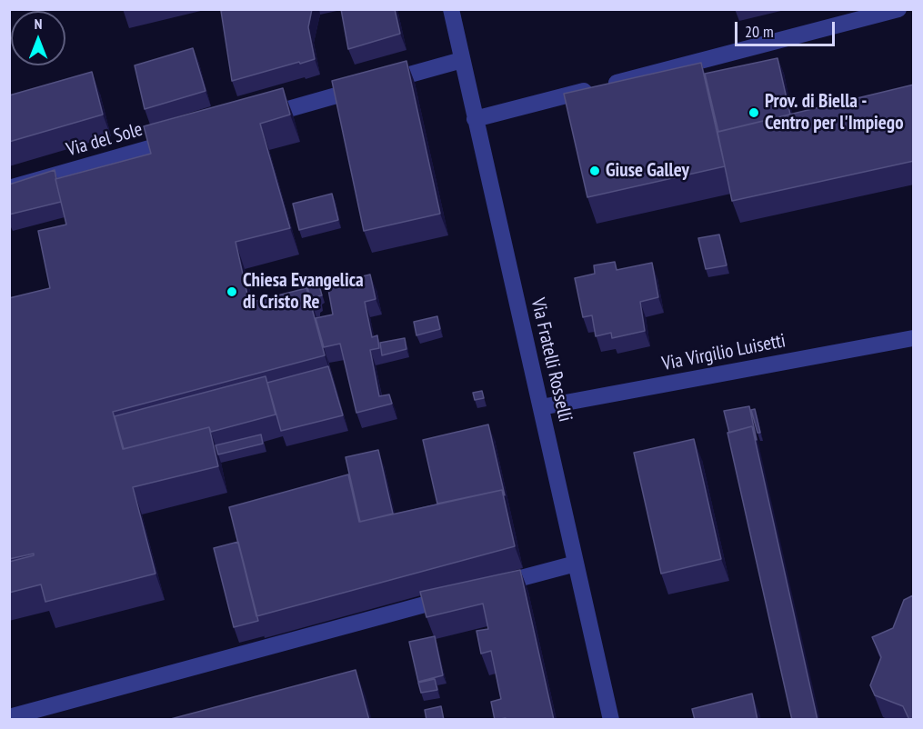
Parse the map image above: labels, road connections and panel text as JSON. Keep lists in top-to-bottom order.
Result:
{
  "streets": {
    "street": ["Via del Sole", "Via Virgilio Luisetti", "Via Fratelli Rosselli"]
  },
  "crossings": [
    ["Via Virgilio Luisetti", "Via Fratelli Rosselli"]
  ],
  "places": ["Prov. di Biella - Centro per l'Impiego", "Giuse Galley", "Chiesa Evangelica di Cristo Re"],
  "scale_bar": "20 m",
  "north": "top"
}
